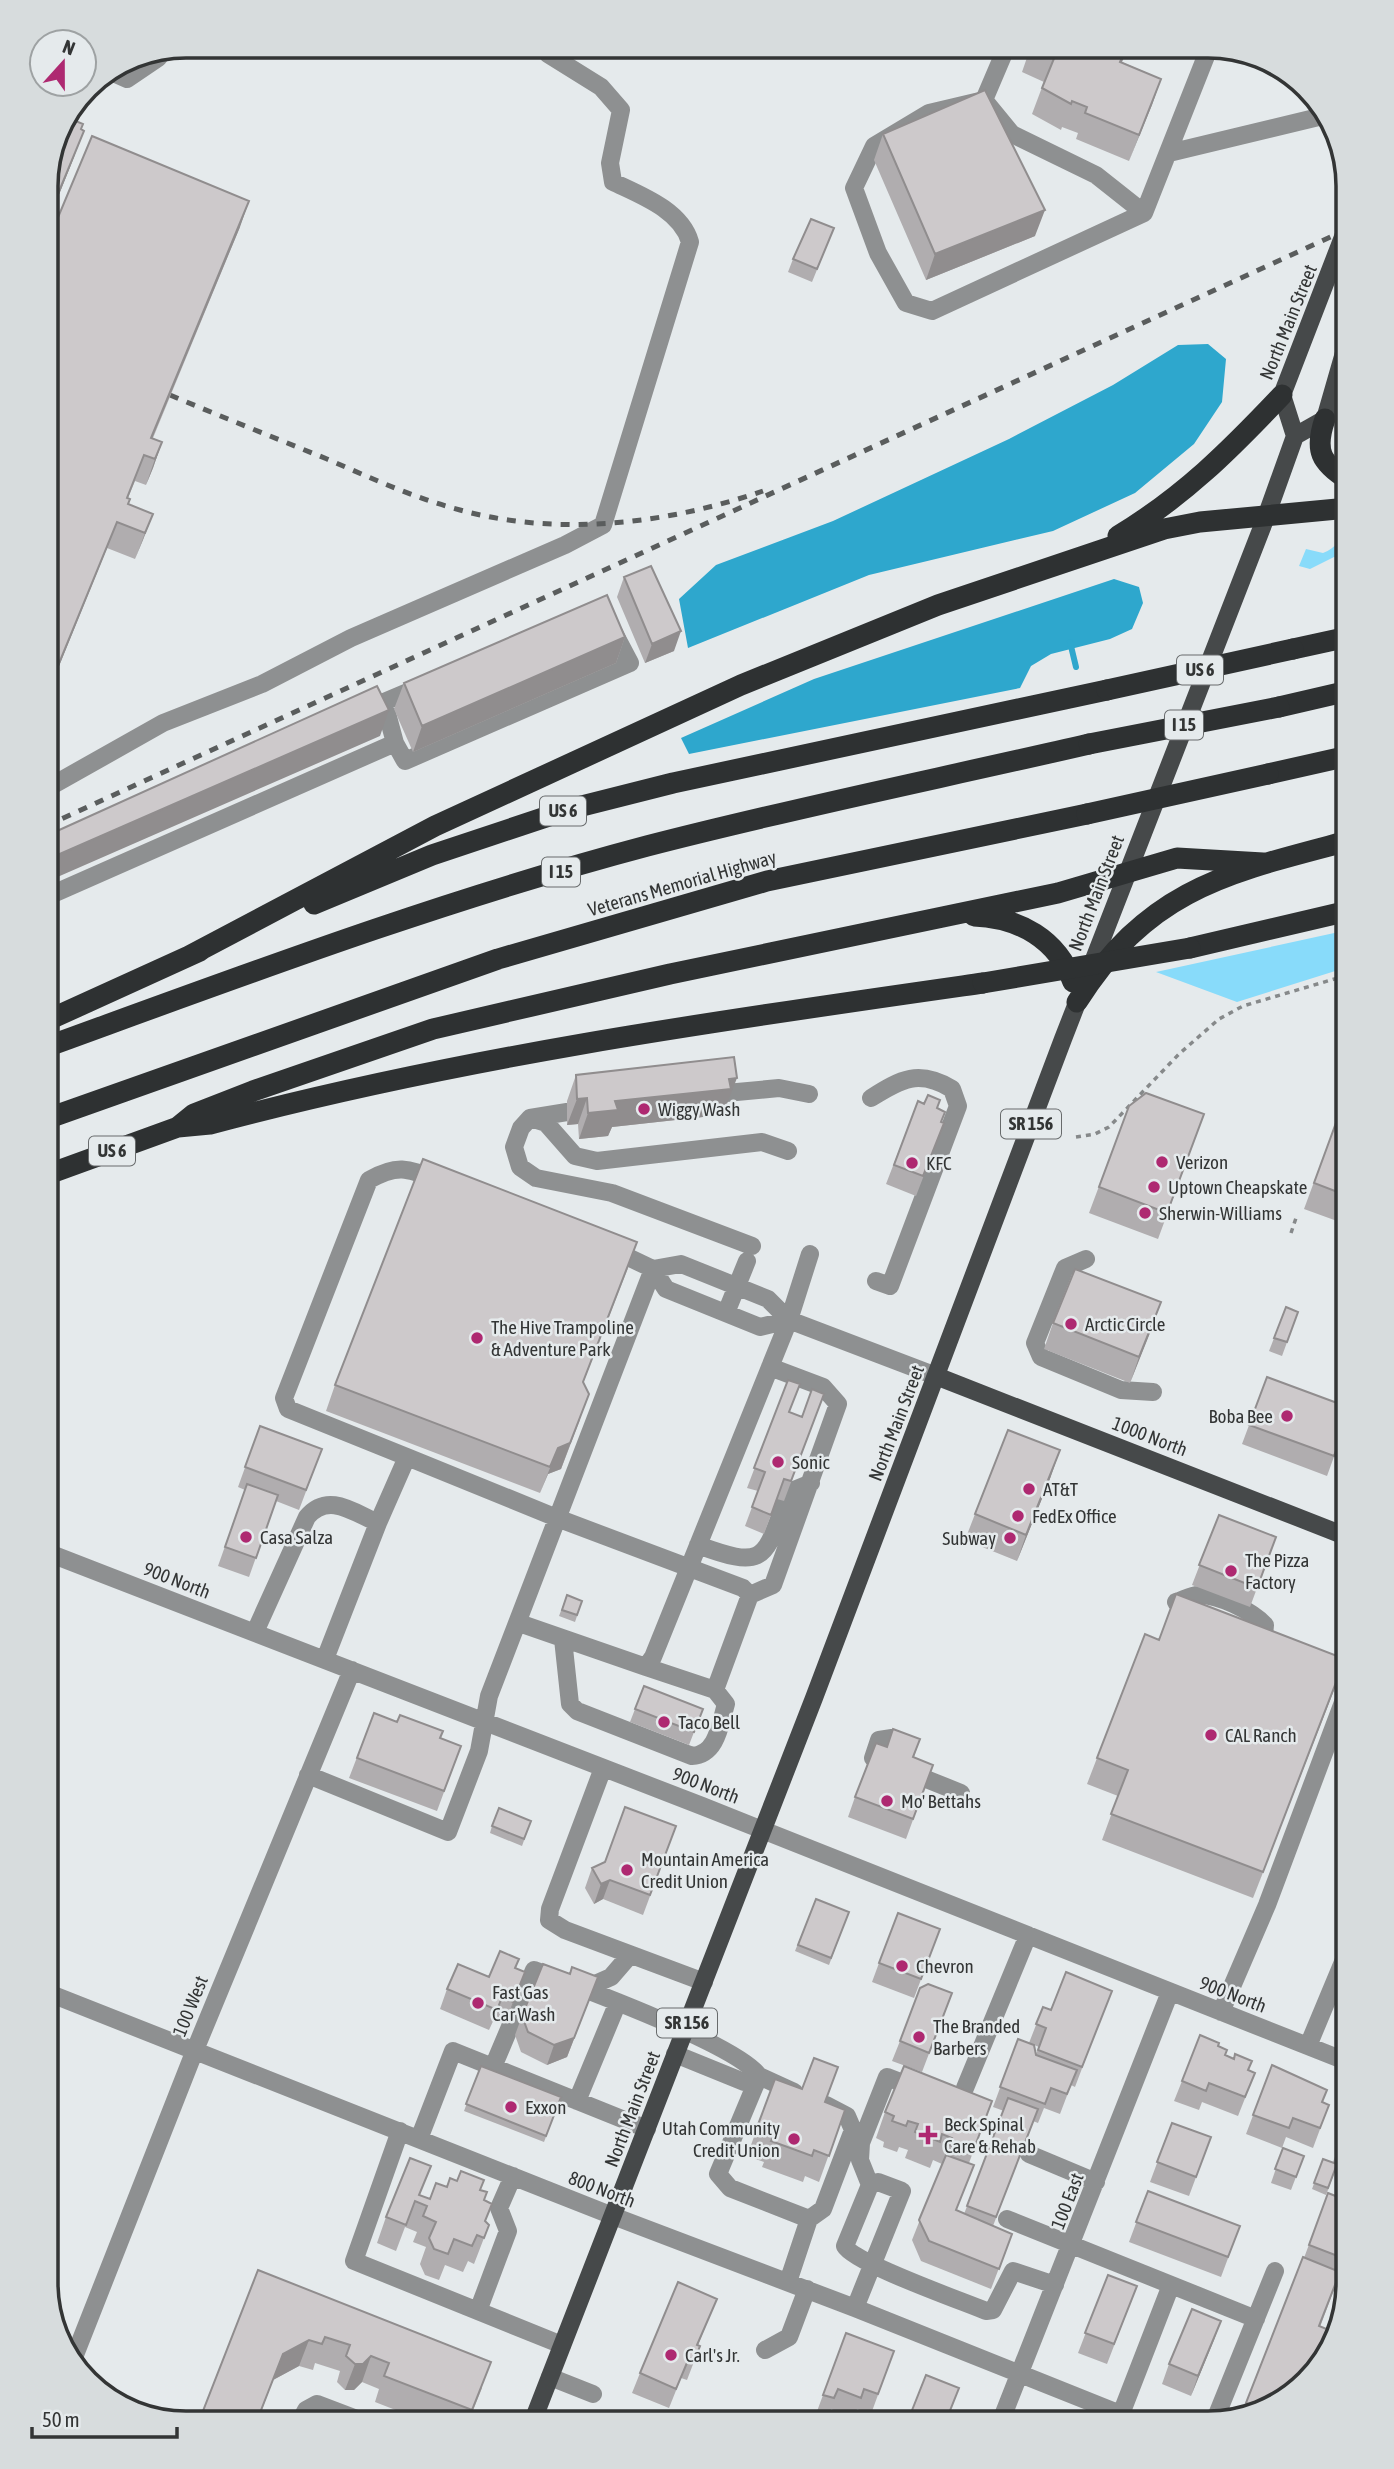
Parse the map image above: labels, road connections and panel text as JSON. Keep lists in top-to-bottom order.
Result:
{
  "streets": {
    "highway": ["US 6", "I 15", "Veterans Memorial Highway"],
    "main road": ["North Main Street", "SR 156", "1000 North"],
    "street": [
      "900 North",
      "100 West",
      "800 North",
      "100 East"
    ]
  },
  "crossings": [
    ["North Main Street", "1000 North"],
    ["North Main Street", "900 North"],
    ["North Main Street", "800 North"],
    ["900 North", "100 West"],
    ["900 North", "100 East"],
    ["100 West", "800 North"],
    ["800 North", "100 East"]
  ],
  "places": {
    "other": [
      "Wiggy Wash",
      "Verizon",
      "KFC",
      "Uptown Cheapskate",
      "Sherwin-Williams",
      "Arctic Circle",
      "The Hive Trampoline & Adventure Park",
      "Boba Bee",
      "Sonic",
      "AT&T",
      "FedEx Office",
      "Casa Salza",
      "Subway",
      "The Pizza Factory",
      "Taco Bell",
      "CAL Ranch",
      "Mo' Bettahs",
      "Mountain America Credit Union",
      "Chevron",
      "Fast Gas Car Wash",
      "The Branded Barbers",
      "Exxon",
      "Utah Community Credit Union",
      "Carl's Jr."
    ],
    "health": ["Beck Spinal Care & Rehab"]
  },
  "scale_bar": "50 m",
  "north": "top"
}
